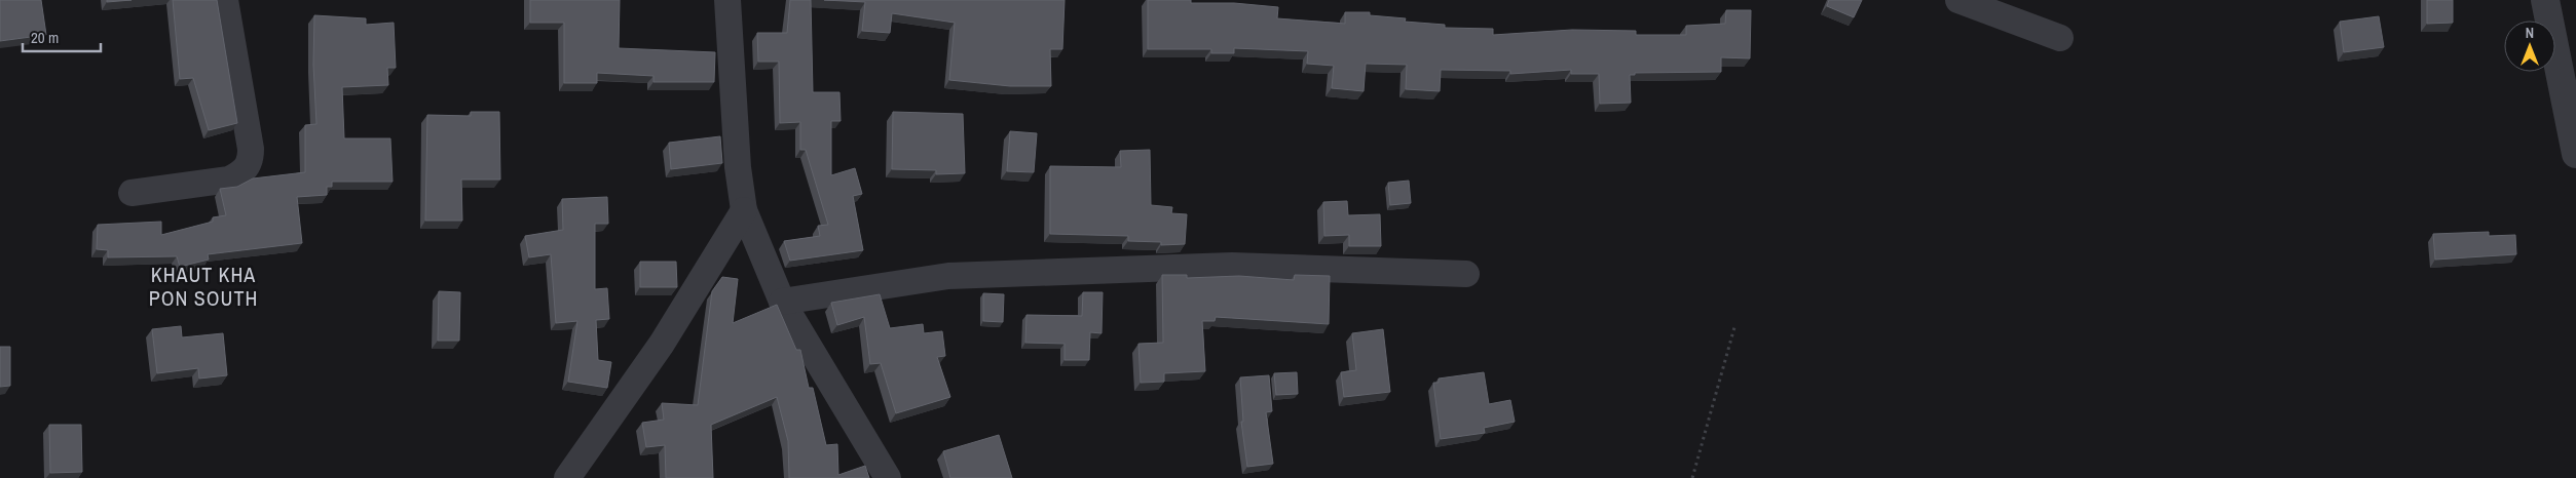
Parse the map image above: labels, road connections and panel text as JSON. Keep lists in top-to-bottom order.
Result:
{
  "districts": ["KHAUT KHA PON SOUTH"],
  "scale_bar": "20 m",
  "north": "top"
}
